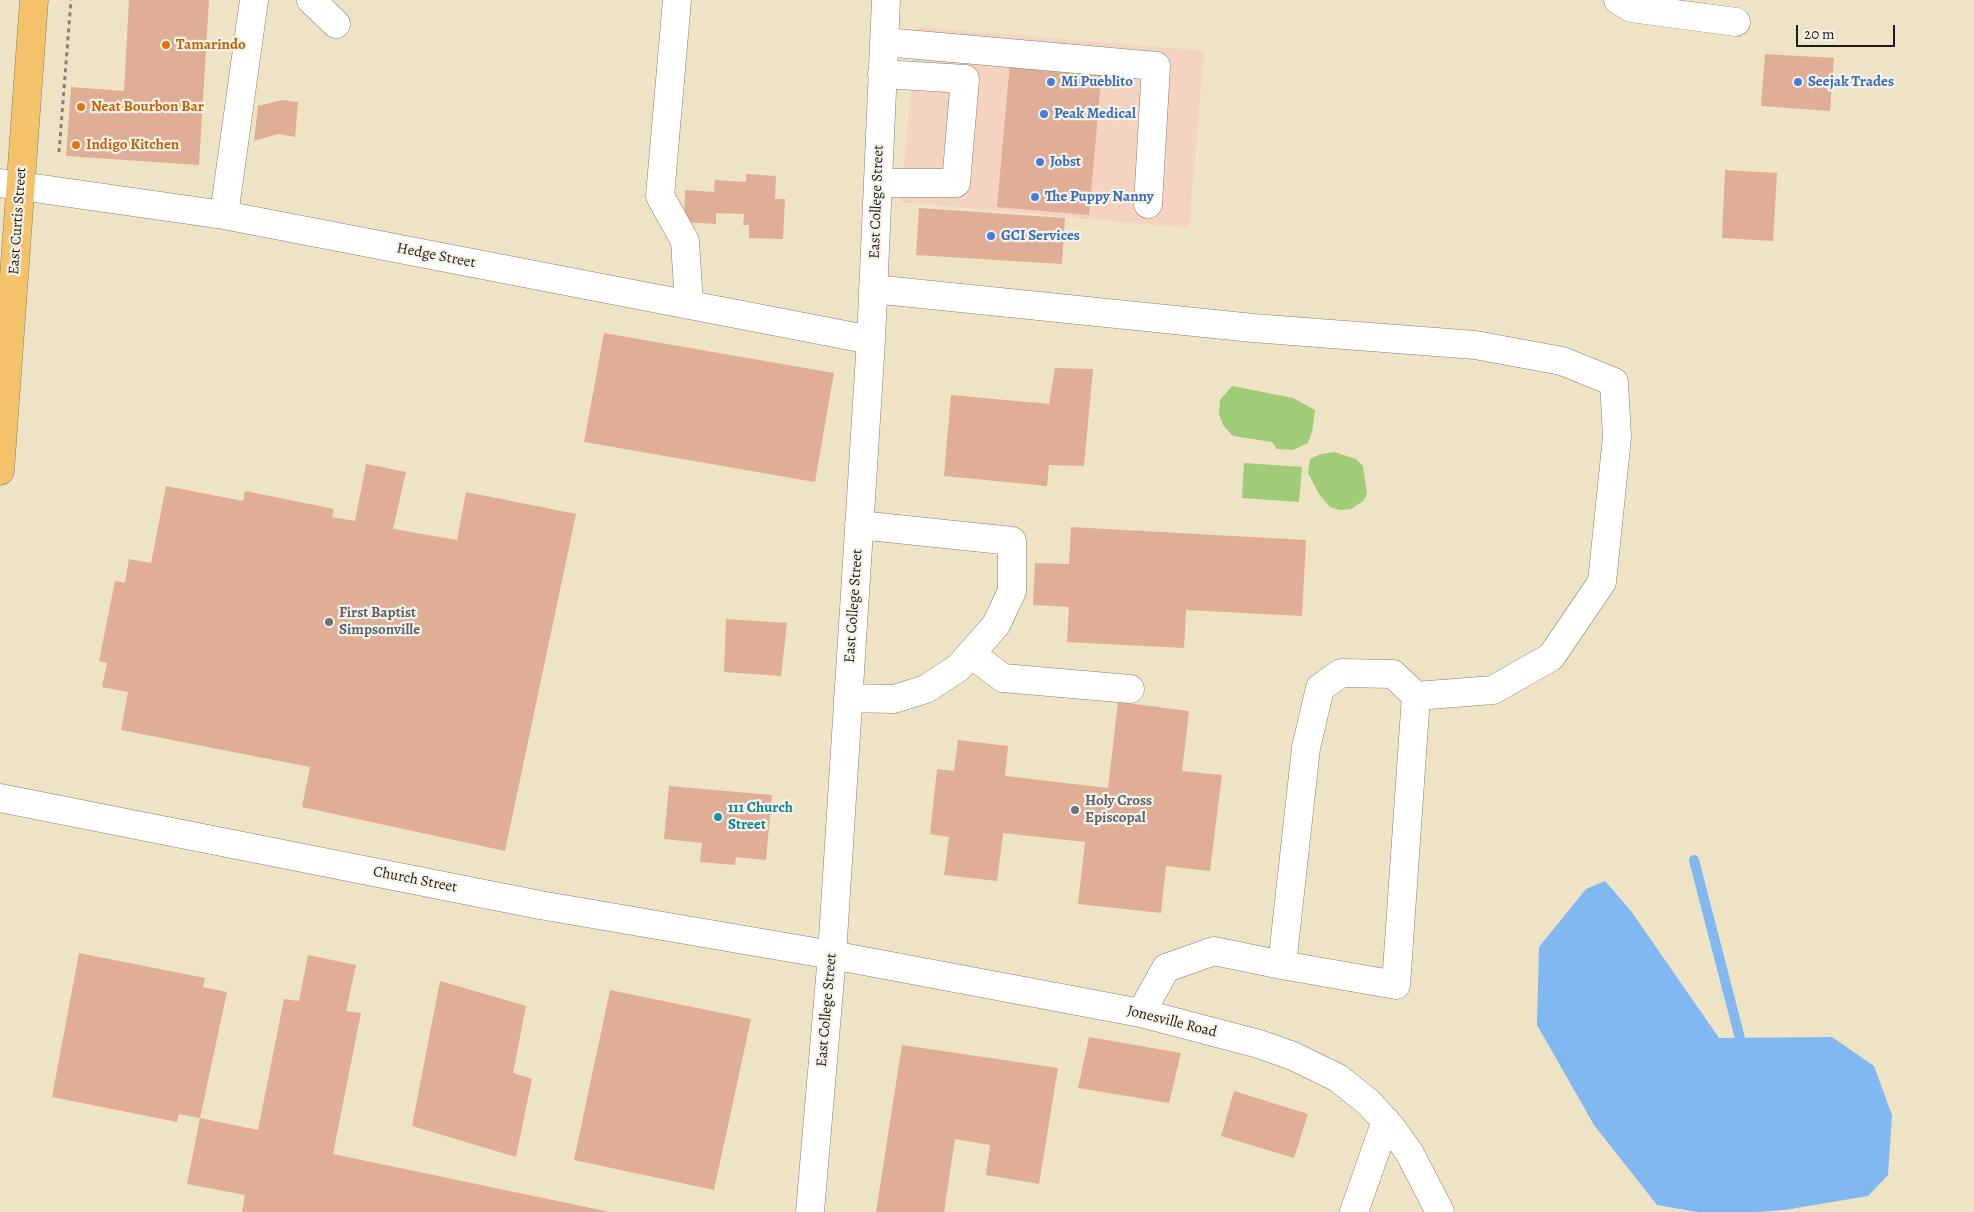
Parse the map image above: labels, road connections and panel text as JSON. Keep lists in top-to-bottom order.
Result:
{
  "streets": {
    "main road": ["East Curtis Street"],
    "street": [
      "East College Street",
      "Hedge Street",
      "Church Street",
      "Jonesville Road"
    ]
  },
  "crossings": [
    ["East College Street", "Hedge Street"],
    ["East College Street", "Church Street"],
    ["East College Street", "Jonesville Road"],
    ["East Curtis Street", "Hedge Street"],
    ["Church Street", "Jonesville Road"]
  ],
  "places": [
    "Tamarindo",
    "Mi Pueblito",
    "Seejak Trades",
    "Neat Bourbon Bar",
    "Peak Medical",
    "Indigo Kitchen",
    "Jobst",
    "The Puppy Nanny",
    "GCI Services",
    "First Baptist Simpsonville",
    "Holy Cross Episcopal",
    "111 Church Street"
  ],
  "scale_bar": "20 m"
}
